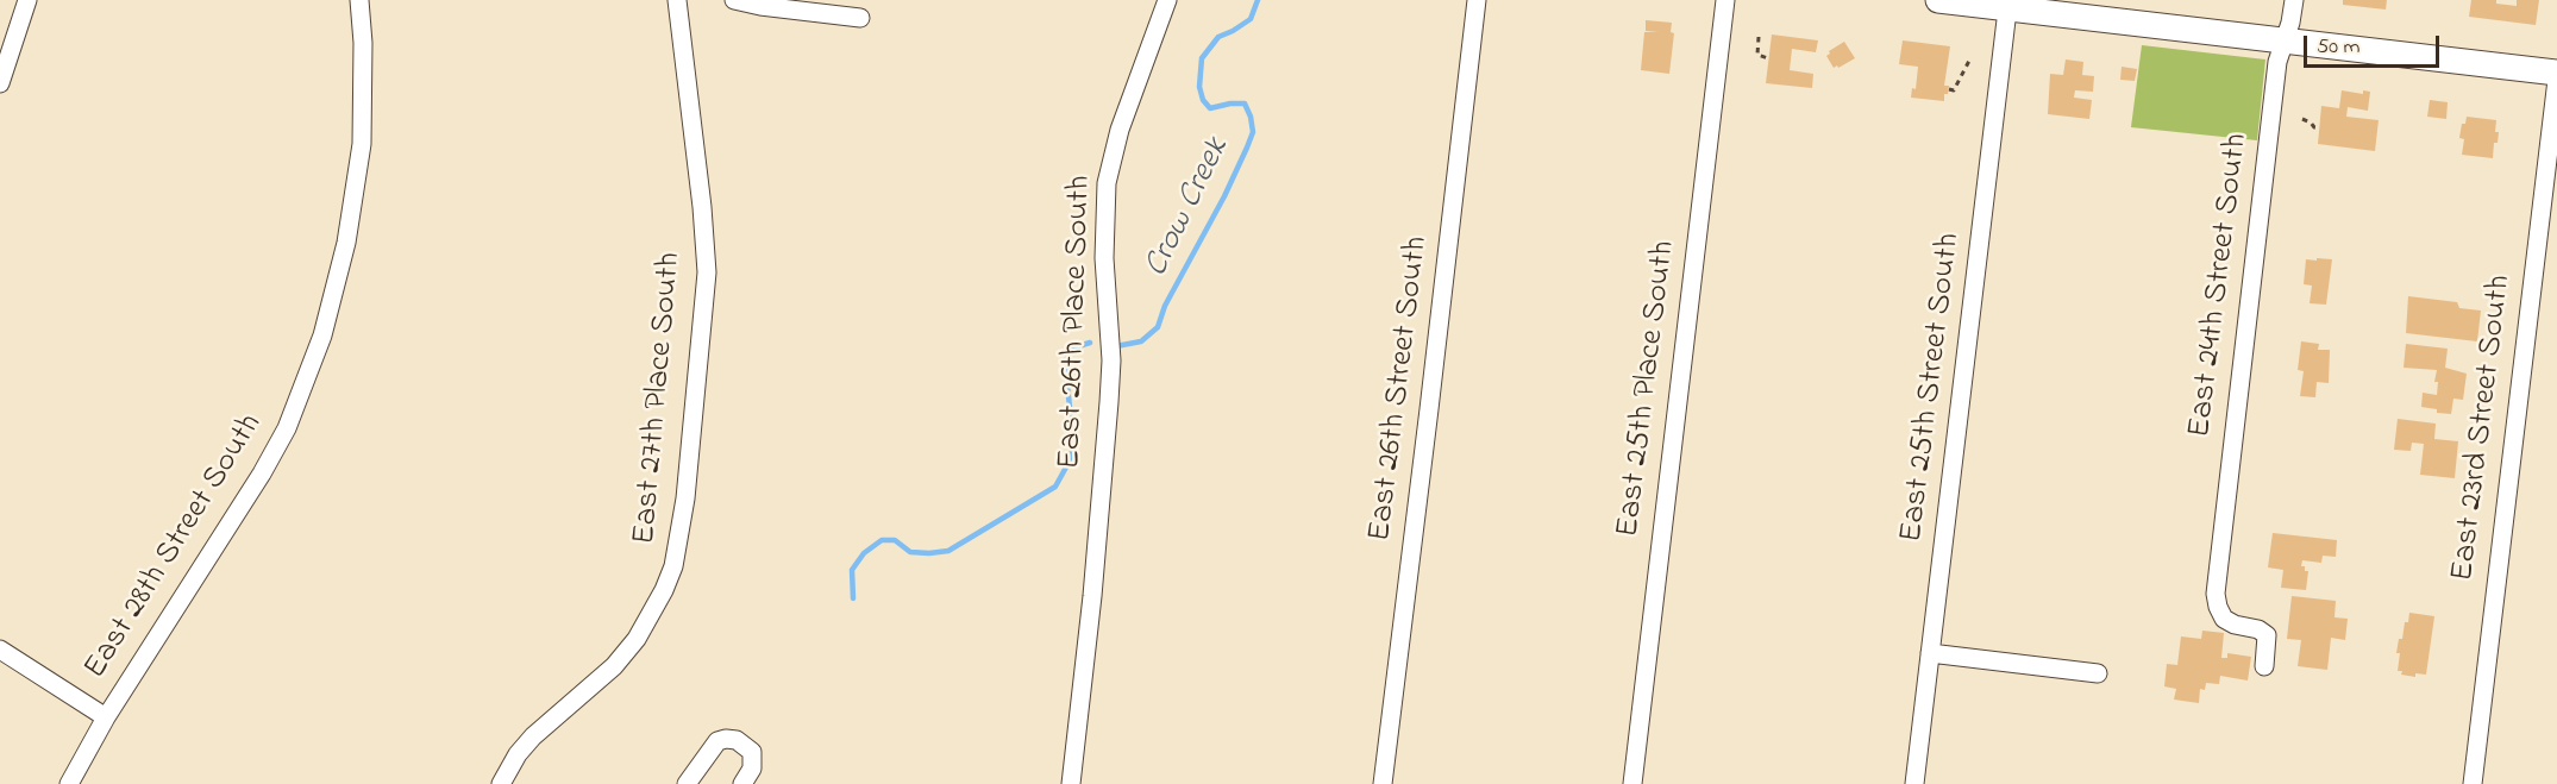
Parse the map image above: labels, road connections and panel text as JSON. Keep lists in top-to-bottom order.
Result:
{
  "streets": {
    "street": [
      "East 24th Street South",
      "East 26th Place South",
      "East 25th Street South",
      "East 26th Street South",
      "East 25th Place South",
      "East 27th Place South",
      "East 23rd Street South",
      "East 28th Street South"
    ]
  },
  "water": ["Crow Creek"],
  "scale_bar": "50 m"
}
